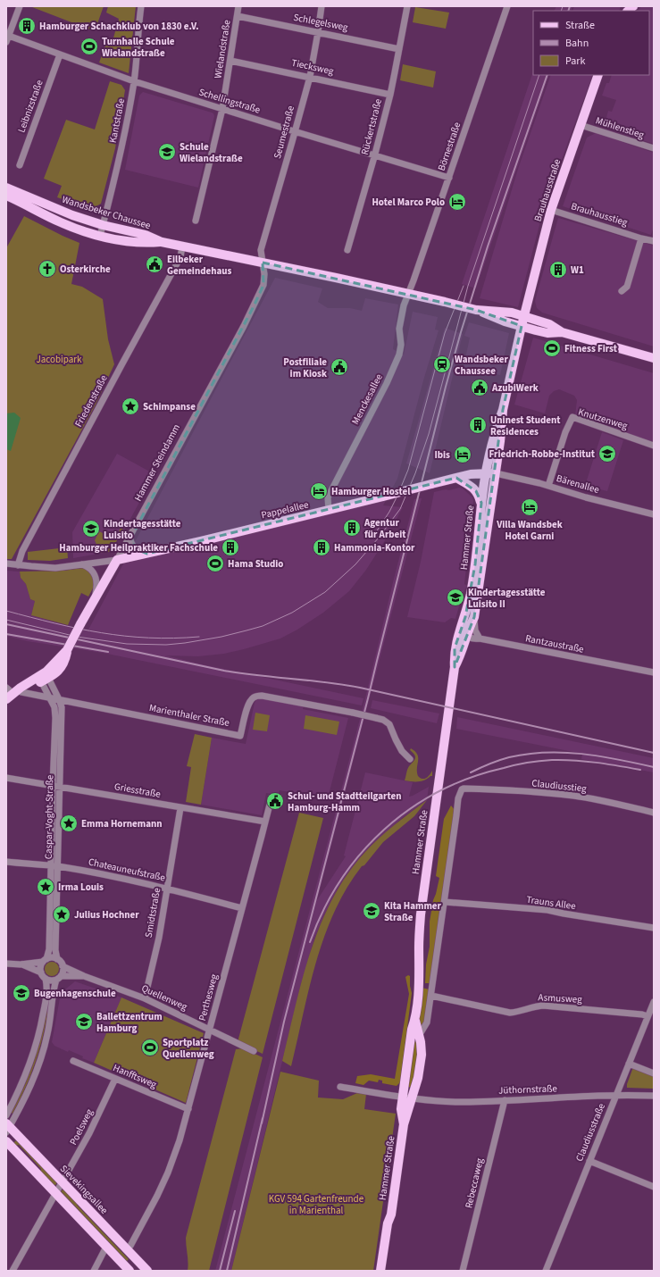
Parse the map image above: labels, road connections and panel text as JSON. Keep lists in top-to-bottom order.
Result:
{
  "streets": {
    "main road": [
      "Brauhausstraße",
      "Wandsbeker Chaussee",
      "Hammer Steindamm",
      "Pappelallee",
      "Hammer Straße",
      "Sievekingsallee"
    ],
    "street": [
      "Schlegelsweg",
      "Wielandstraße",
      "Tiecksweg",
      "Schellingstraße",
      "Leibnizstraße",
      "Kantstraße",
      "Rückertstraße",
      "Mühlenstieg",
      "Seumestraße",
      "Börnestraße",
      "Brauhausstieg",
      "Menckesallee",
      "Friedenstraße",
      "Knutzenweg",
      "Bärenallee",
      "Rantzaustraße",
      "Marienthaler Straße",
      "Claudiusstieg",
      "Griesstraße",
      "Caspar-Voght-Straße",
      "Chateauneufstraße",
      "Trauns Allee",
      "Smidtstraße",
      "Quellenweg",
      "Perthesweg",
      "Asmusweg",
      "Hanfftsweg",
      "Jüthornstraße",
      "Poelsweg",
      "Claudiusstraße",
      "Rebeccaweg"
    ]
  },
  "crossings": [
    ["Schlegelsweg", "Wielandstraße"],
    ["Schlegelsweg", "Rückertstraße"],
    ["Schlegelsweg", "Seumestraße"],
    ["Wielandstraße", "Tiecksweg"],
    ["Wielandstraße", "Schellingstraße"],
    ["Tiecksweg", "Rückertstraße"],
    ["Tiecksweg", "Seumestraße"],
    ["Schellingstraße", "Leibnizstraße"],
    ["Schellingstraße", "Kantstraße"],
    ["Schellingstraße", "Rückertstraße"],
    ["Schellingstraße", "Seumestraße"],
    ["Schellingstraße", "Börnestraße"],
    ["Kantstraße", "Wandsbeker Chaussee"],
    ["Mühlenstieg", "Brauhausstraße"],
    ["Seumestraße", "Wandsbeker Chaussee"],
    ["Seumestraße", "Hammer Steindamm"],
    ["Börnestraße", "Wandsbeker Chaussee"],
    ["Börnestraße", "Menckesallee"],
    ["Brauhausstraße", "Brauhausstieg"],
    ["Brauhausstraße", "Hammer Straße"],
    ["Wandsbeker Chaussee", "Menckesallee"],
    ["Wandsbeker Chaussee", "Friedenstraße"],
    ["Wandsbeker Chaussee", "Hammer Steindamm"],
    ["Menckesallee", "Pappelallee"],
    ["Knutzenweg", "Bärenallee"],
    ["Hammer Steindamm", "Pappelallee"],
    ["Hammer Steindamm", "Marienthaler Straße"],
    ["Hammer Steindamm", "Caspar-Voght-Straße"],
    ["Bärenallee", "Pappelallee"],
    ["Bärenallee", "Hammer Straße"],
    ["Pappelallee", "Hammer Straße"],
    ["Hammer Straße", "Rantzaustraße"],
    ["Hammer Straße", "Jüthornstraße"],
    ["Marienthaler Straße", "Caspar-Voght-Straße"],
    ["Claudiusstieg", "Trauns Allee"],
    ["Griesstraße", "Caspar-Voght-Straße"],
    ["Griesstraße", "Smidtstraße"],
    ["Griesstraße", "Perthesweg"],
    ["Caspar-Voght-Straße", "Chateauneufstraße"],
    ["Caspar-Voght-Straße", "Quellenweg"],
    ["Chateauneufstraße", "Smidtstraße"],
    ["Chateauneufstraße", "Perthesweg"],
    ["Smidtstraße", "Quellenweg"],
    ["Quellenweg", "Perthesweg"],
    ["Perthesweg", "Hanfftsweg"],
    ["Perthesweg", "Sievekingsallee"],
    ["Asmusweg", "Claudiusstraße"],
    ["Hanfftsweg", "Poelsweg"],
    ["Jüthornstraße", "Claudiusstraße"],
    ["Jüthornstraße", "Rebeccaweg"],
    ["Poelsweg", "Sievekingsallee"]
  ],
  "parks": ["Jacobipark", "KGV 594 Gartenfreunde in Marienthal"],
  "places": {
    "building": [
      "Hamburger Schachklub von 1830 e.V.",
      "W1",
      "Uninest Student Residences",
      "Agentur für Arbeit",
      "Hamburger Heilpraktiker Fachschule",
      "Hammonia-Kontor"
    ],
    "sports": [
      "Turnhalle Schule Wielandstraße",
      "Fitness First",
      "Hama Studio",
      "Sportplatz Quellenweg"
    ],
    "school or university": [
      "Schule Wielandstraße",
      "Friedrich-Robbe-Institut",
      "Kindertagesstätte Luisito",
      "Kindertagesstätte Luisito II",
      "Kita Hammer Straße",
      "Bugenhagenschule",
      "Ballettzentrum Hamburg"
    ],
    "hotel": [
      "Hotel Marco Polo",
      "Ibis",
      "Hamburger Hostel",
      "Villa Wandsbek Hotel Garni"
    ],
    "public building": [
      "Eilbeker Gemeindehaus",
      "Postfiliale im Kiosk",
      "AzubiWerk",
      "Schul- und Stadtteilgarten Hamburg-Hamm"
    ],
    "church": ["Osterkirche"],
    "station": ["Wandsbeker Chaussee"],
    "place": [
      "Schimpanse",
      "Emma Hornemann",
      "Irma Louis",
      "Julius Hochner"
    ]
  },
  "legend": ["Straße", "Bahn", "Park"]
}
